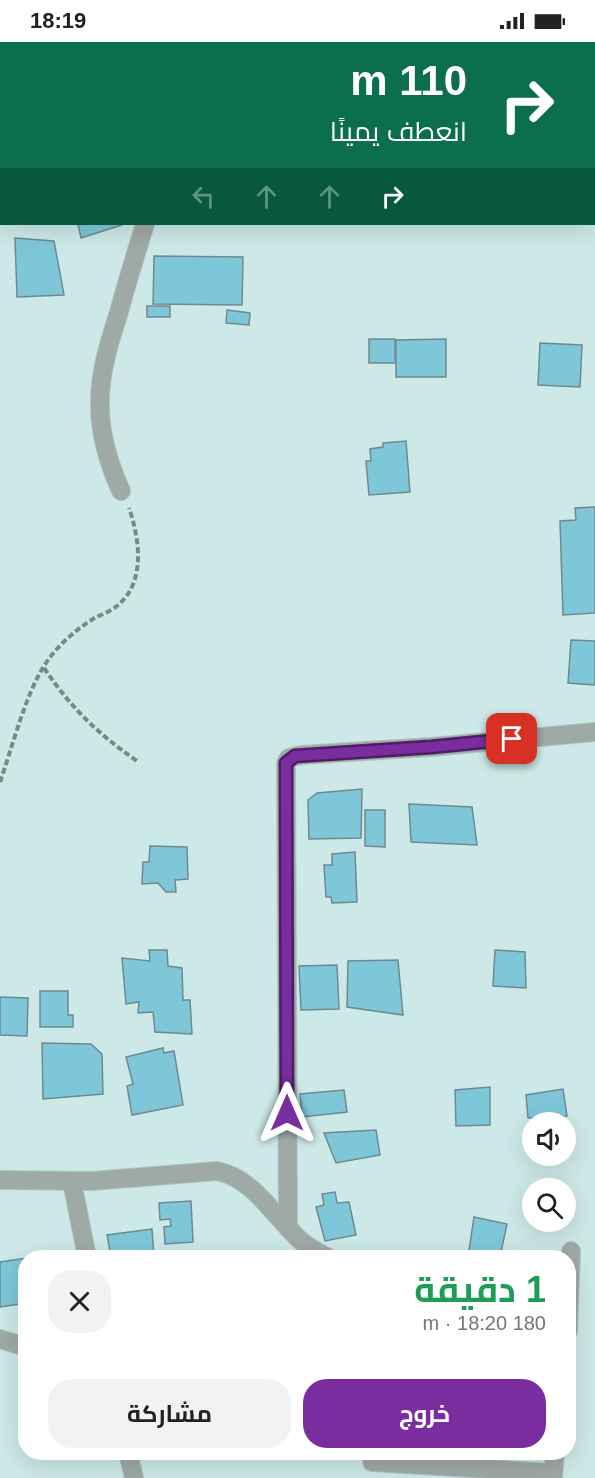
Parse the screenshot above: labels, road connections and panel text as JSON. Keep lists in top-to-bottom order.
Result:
{
  "page": {
    "status": "18:19",
    "turn": ["110 m", "انعطف يمينًا"],
    "heading": ["1 دقيقة", "180 m · 18:20"],
    "buttons": ["خروج", "مشاركة"]
  }
}
